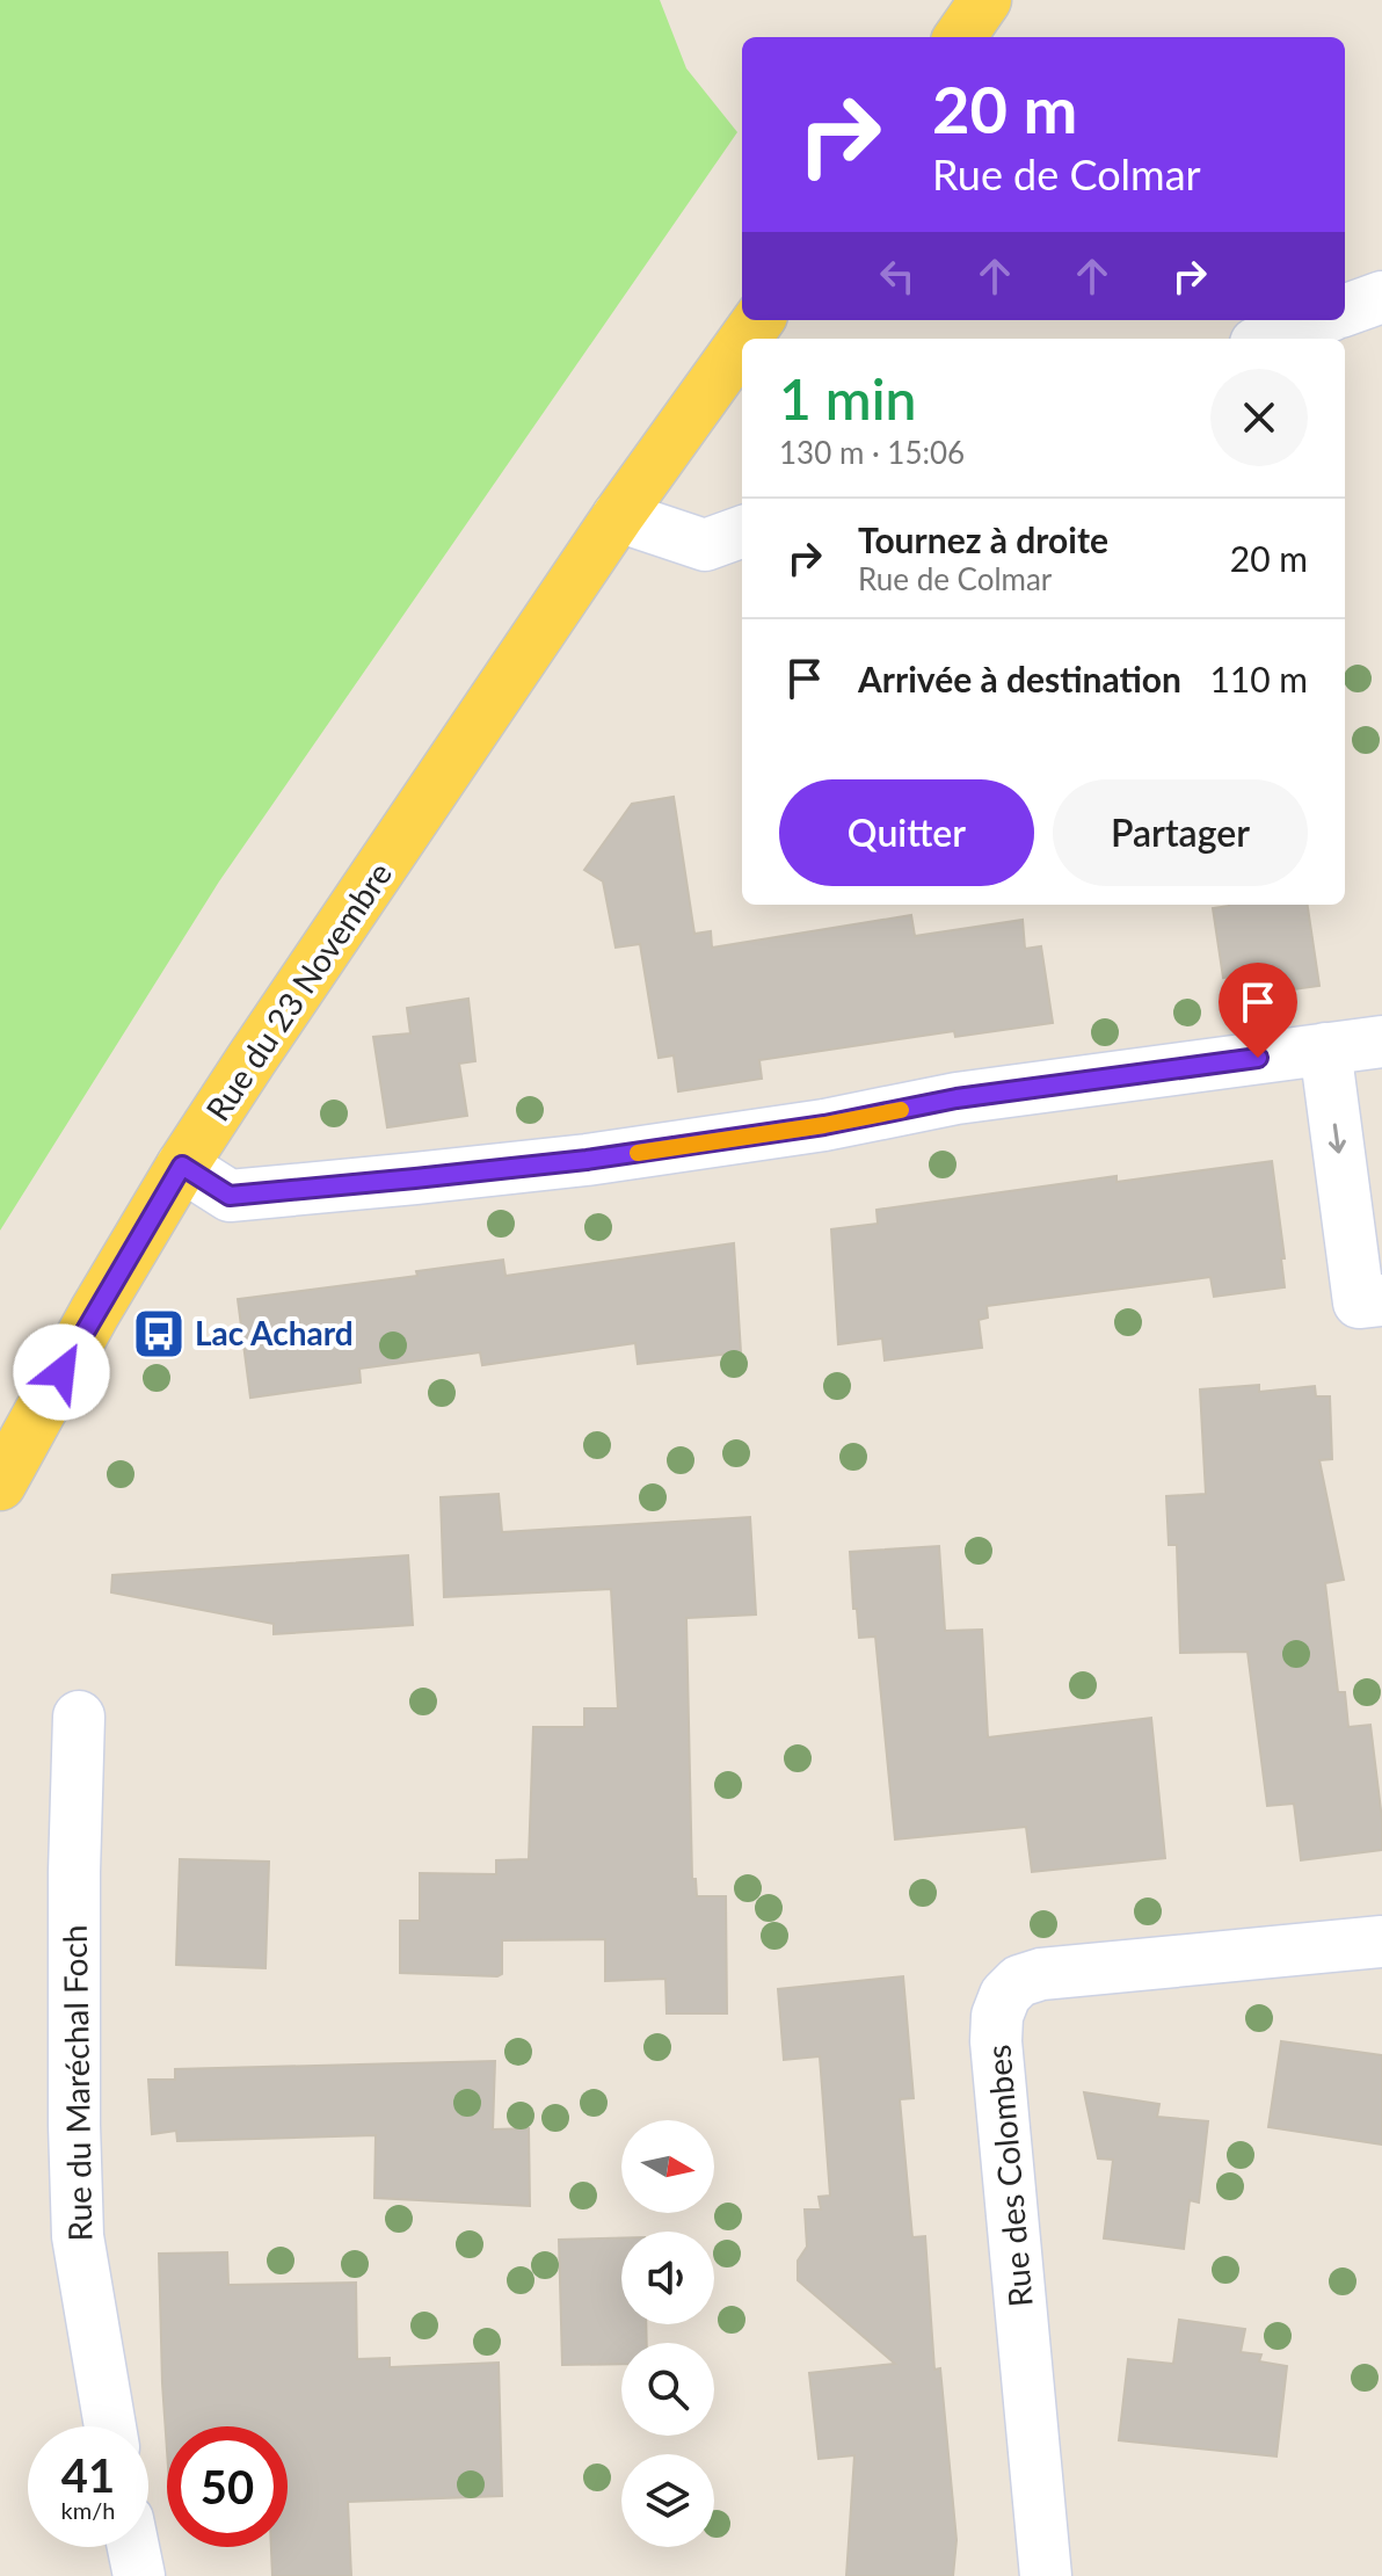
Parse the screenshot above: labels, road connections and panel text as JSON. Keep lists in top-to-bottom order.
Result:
{
  "streets": {
    "main road": ["Rue du 23 Novembre"],
    "street": ["Rue du Maréchal Foch", "Rue des Colombes"]
  },
  "places": {
    "bus stop": ["Lac Achard"]
  },
  "north": "right",
  "page": {
    "turn": ["20 m", "Rue de Colmar"],
    "heading": ["1 min", "130 m · 15:06"],
    "list": [
      {
        "name": "Tournez à droite",
        "note": "Rue de Colmar",
        "value": "20 m"
      },
      {
        "name": "Arrivée à destination",
        "value": "110 m"
      }
    ],
    "buttons": ["Quitter", "Partager"],
    "speed": "41 km/h",
    "limit": "50"
  }
}
